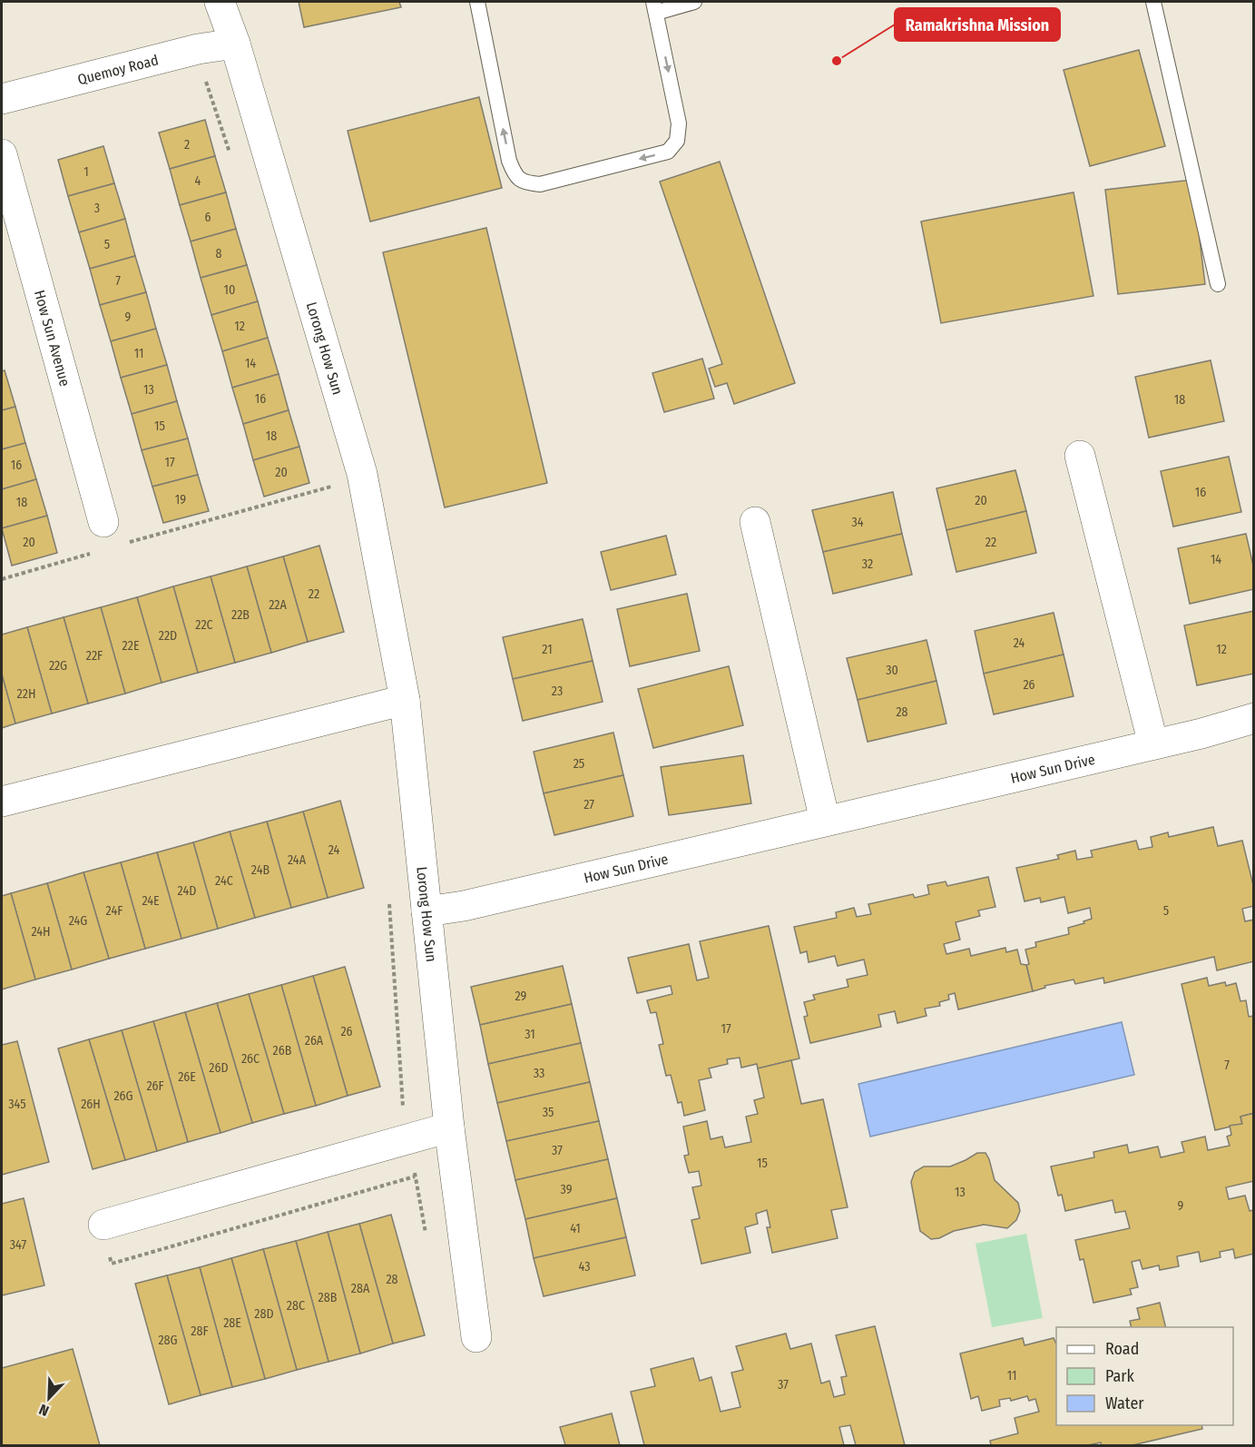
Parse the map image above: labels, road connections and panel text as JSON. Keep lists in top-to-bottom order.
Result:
{
  "streets": {
    "street": [
      "Quemoy Road",
      "How Sun Avenue",
      "Lorong How Sun",
      "How Sun Drive"
    ]
  },
  "crossings": [
    ["Quemoy Road", "Lorong How Sun"],
    ["Lorong How Sun", "How Sun Drive"]
  ],
  "places": ["Ramakrishna Mission"],
  "house_numbers": [
    "2",
    "1",
    "4",
    "3",
    "6",
    "5",
    "8",
    "7",
    "10",
    "9",
    "12",
    "11",
    "14",
    "13",
    "16",
    "18",
    "15",
    "18",
    "17",
    "16",
    "20",
    "16",
    "19",
    "20",
    "18",
    "34",
    "20",
    "22",
    "14",
    "32",
    "22",
    "22A",
    "22B",
    "22C",
    "22D",
    "24",
    "22E",
    "21",
    "12",
    "22F",
    "22G",
    "30",
    "26",
    "23",
    "22H",
    "28",
    "25",
    "27",
    "24",
    "24A",
    "24B",
    "24C",
    "24D",
    "24E",
    "24F",
    "5",
    "24G",
    "24H",
    "29",
    "17",
    "26",
    "31",
    "26A",
    "26B",
    "26C",
    "7",
    "26D",
    "33",
    "26E",
    "26F",
    "26G",
    "345",
    "26H",
    "35",
    "37",
    "15",
    "39",
    "13",
    "9",
    "41",
    "347",
    "43",
    "28",
    "28A",
    "28B",
    "28C",
    "28D",
    "28E",
    "28F",
    "28G",
    "11",
    "37"
  ],
  "legend": ["Road", "Park", "Water"],
  "north": "bottom left"
}
